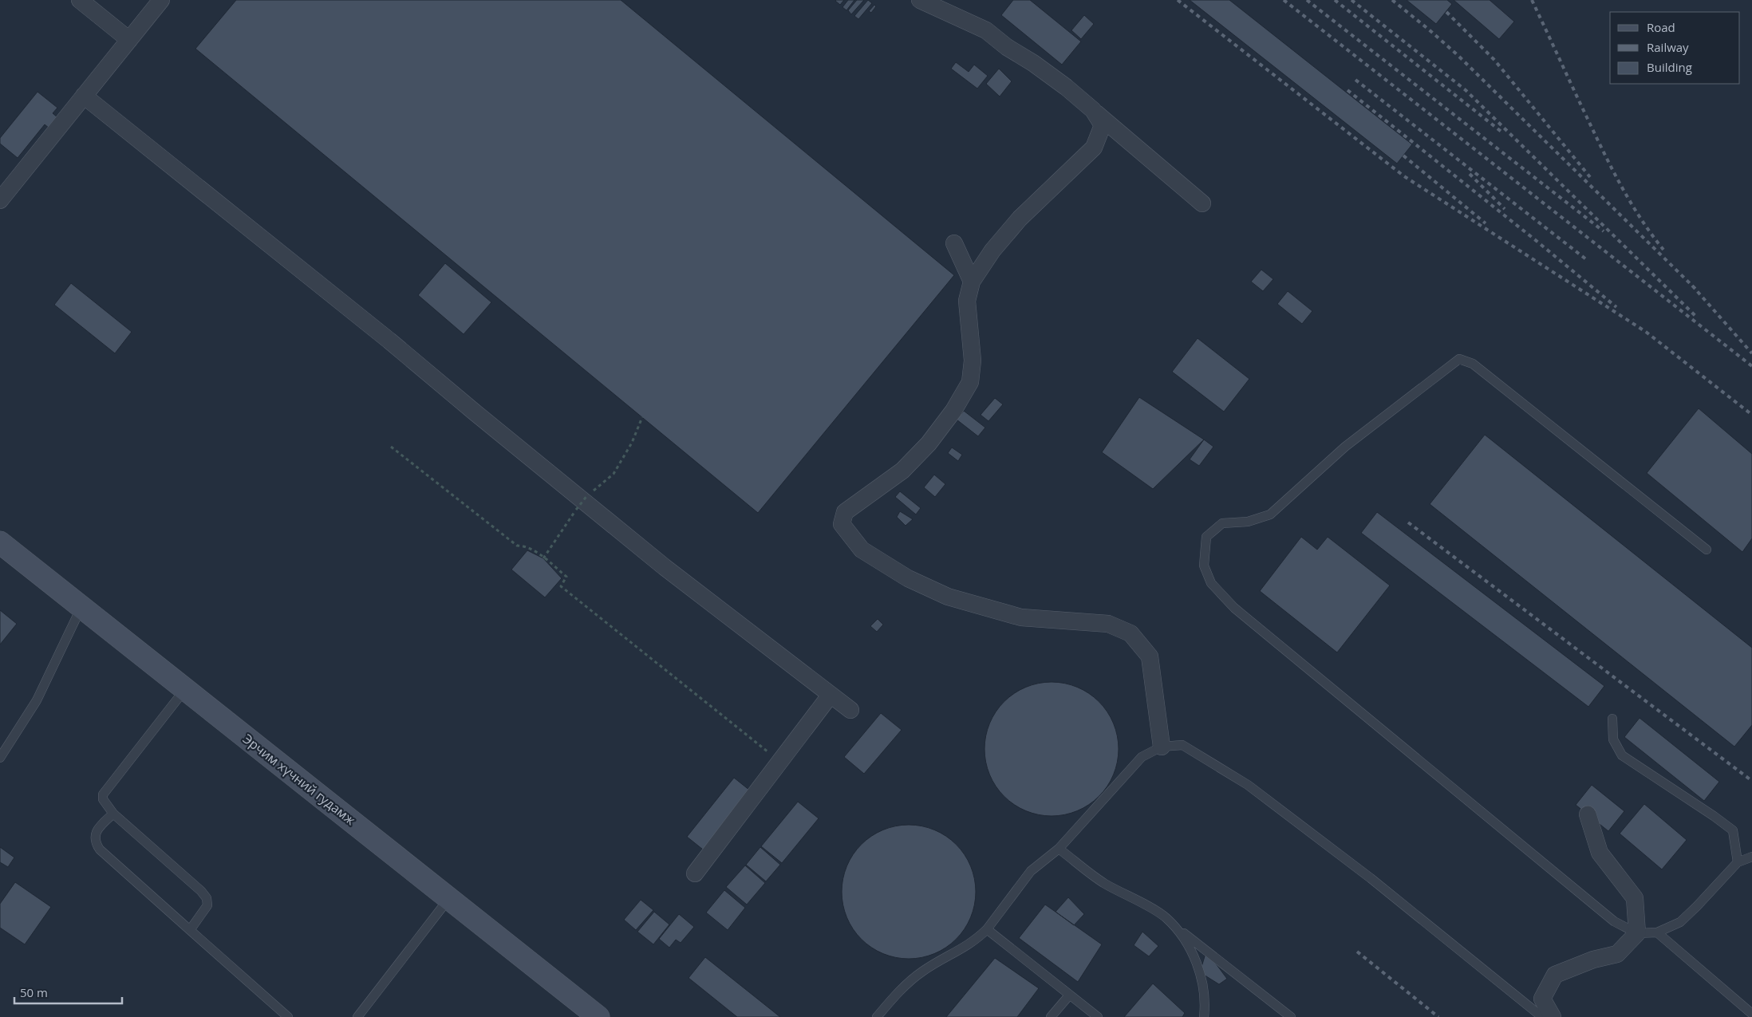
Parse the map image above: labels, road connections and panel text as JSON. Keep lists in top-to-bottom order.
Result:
{
  "streets": {
    "main road": ["Эрчим хүчний гудамж"]
  },
  "legend": ["Road", "Railway", "Building"],
  "scale_bar": "50 m"
}
